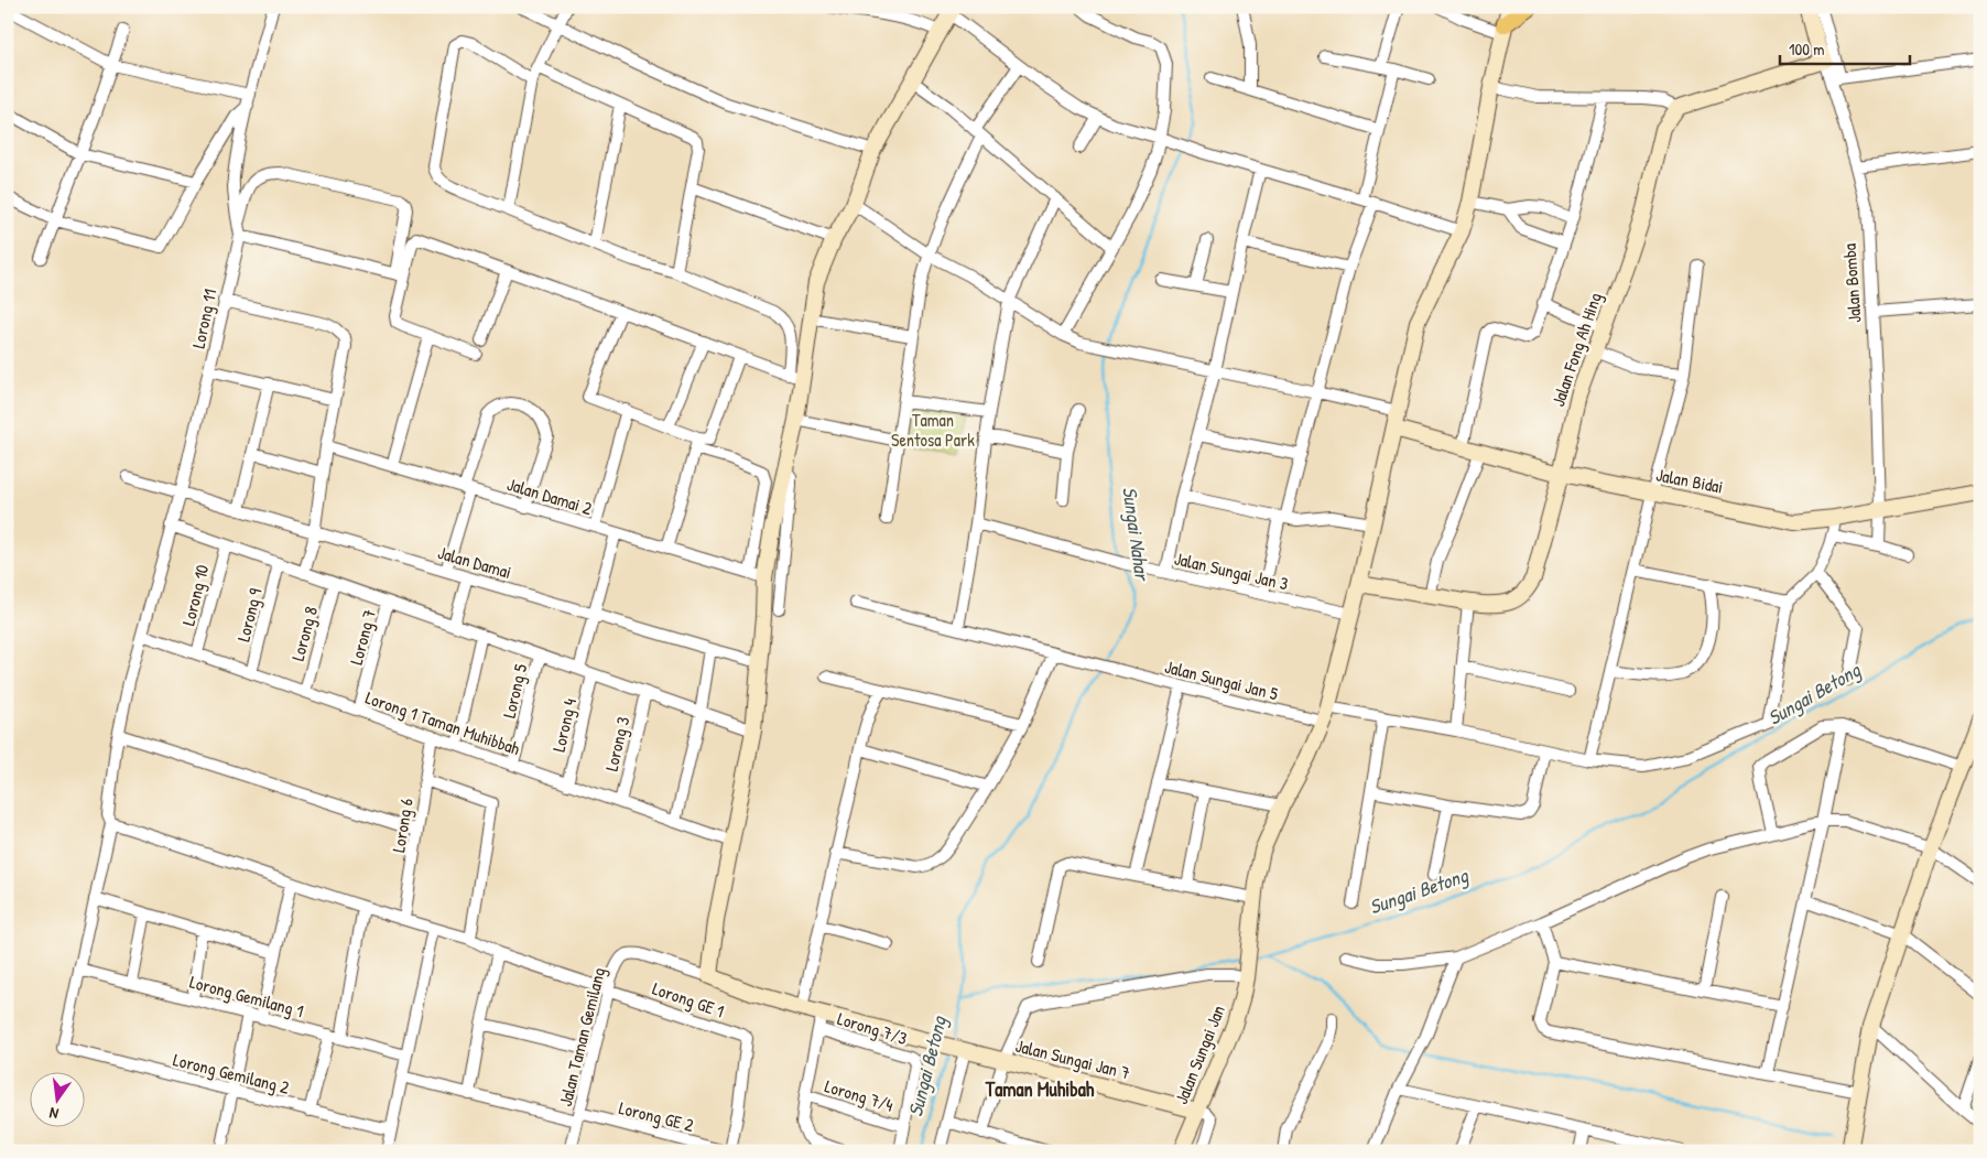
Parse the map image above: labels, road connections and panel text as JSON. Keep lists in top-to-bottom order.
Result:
{
  "streets": {
    "street": [
      "Jalan Bomba",
      "Lorong 11",
      "Jalan Fong Ah Hing",
      "Jalan Bidai",
      "Jalan Damai 2",
      "Jalan Damai",
      "Jalan Sungai Jan 3",
      "Lorong 10",
      "Lorong 9",
      "Lorong 8",
      "Lorong 7",
      "Jalan Sungai Jan 5",
      "Lorong 5",
      "Lorong 1 Taman Muhibbah",
      "Lorong 4",
      "Lorong 3",
      "Lorong 6",
      "Lorong Gemilang 1",
      "Lorong GE 1",
      "Lorong 7/3",
      "Jalan Taman Gemilang",
      "Jalan Sungai Jan",
      "Jalan Sungai Jan 7",
      "Lorong Gemilang 2",
      "Lorong 7/4",
      "Lorong GE 2"
    ]
  },
  "crossings": [
    ["Jalan Bomba", "Jalan Bidai"],
    ["Lorong 11", "Jalan Damai"],
    ["Lorong 11", "Lorong 1 Taman Muhibbah"],
    ["Lorong 11", "Lorong Gemilang 1"],
    ["Lorong 11", "Lorong Gemilang 2"],
    ["Jalan Fong Ah Hing", "Jalan Bidai"],
    ["Jalan Fong Ah Hing", "Jalan Sungai Jan"],
    ["Jalan Bidai", "Jalan Sungai Jan"],
    ["Jalan Sungai Jan 3", "Jalan Sungai Jan"],
    ["Lorong 10", "Lorong 1 Taman Muhibbah"],
    ["Lorong 9", "Lorong 1 Taman Muhibbah"],
    ["Lorong 8", "Lorong 1 Taman Muhibbah"],
    ["Lorong 7", "Lorong 1 Taman Muhibbah"],
    ["Jalan Sungai Jan 5", "Jalan Sungai Jan"],
    ["Lorong 5", "Lorong 1 Taman Muhibbah"],
    ["Lorong 1 Taman Muhibbah", "Lorong 4"],
    ["Lorong 1 Taman Muhibbah", "Lorong 3"],
    ["Lorong 1 Taman Muhibbah", "Lorong 6"],
    ["Lorong GE 1", "Jalan Taman Gemilang"],
    ["Lorong 7/3", "Jalan Sungai Jan 7"],
    ["Lorong 7/3", "Lorong 7/4"],
    ["Jalan Taman Gemilang", "Jalan Sungai Jan 7"],
    ["Jalan Taman Gemilang", "Lorong GE 2"],
    ["Jalan Sungai Jan", "Jalan Sungai Jan 7"]
  ],
  "districts": ["Taman Muhibah"],
  "water": ["Sungai Nahar", "Sungai Betong"],
  "parks": ["Taman Sentosa Park"],
  "scale_bar": "100 m",
  "north": "bottom"
}
